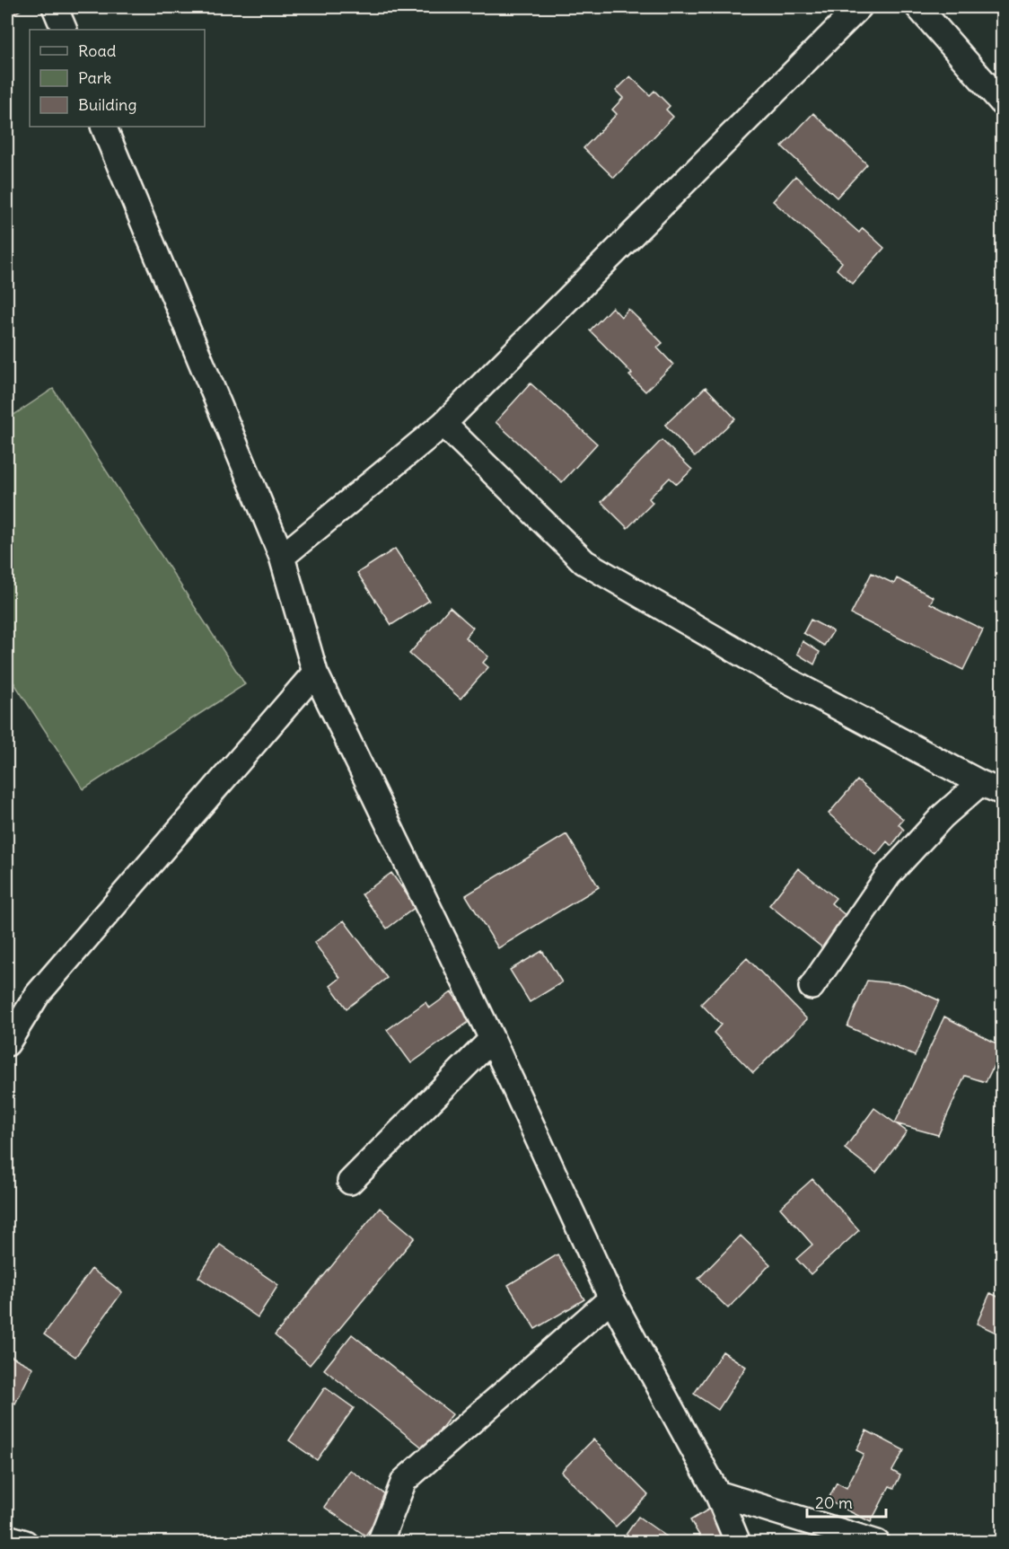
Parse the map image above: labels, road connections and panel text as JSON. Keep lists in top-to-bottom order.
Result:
{
  "legend": ["Road", "Park", "Building"],
  "scale_bar": "20 m"
}
